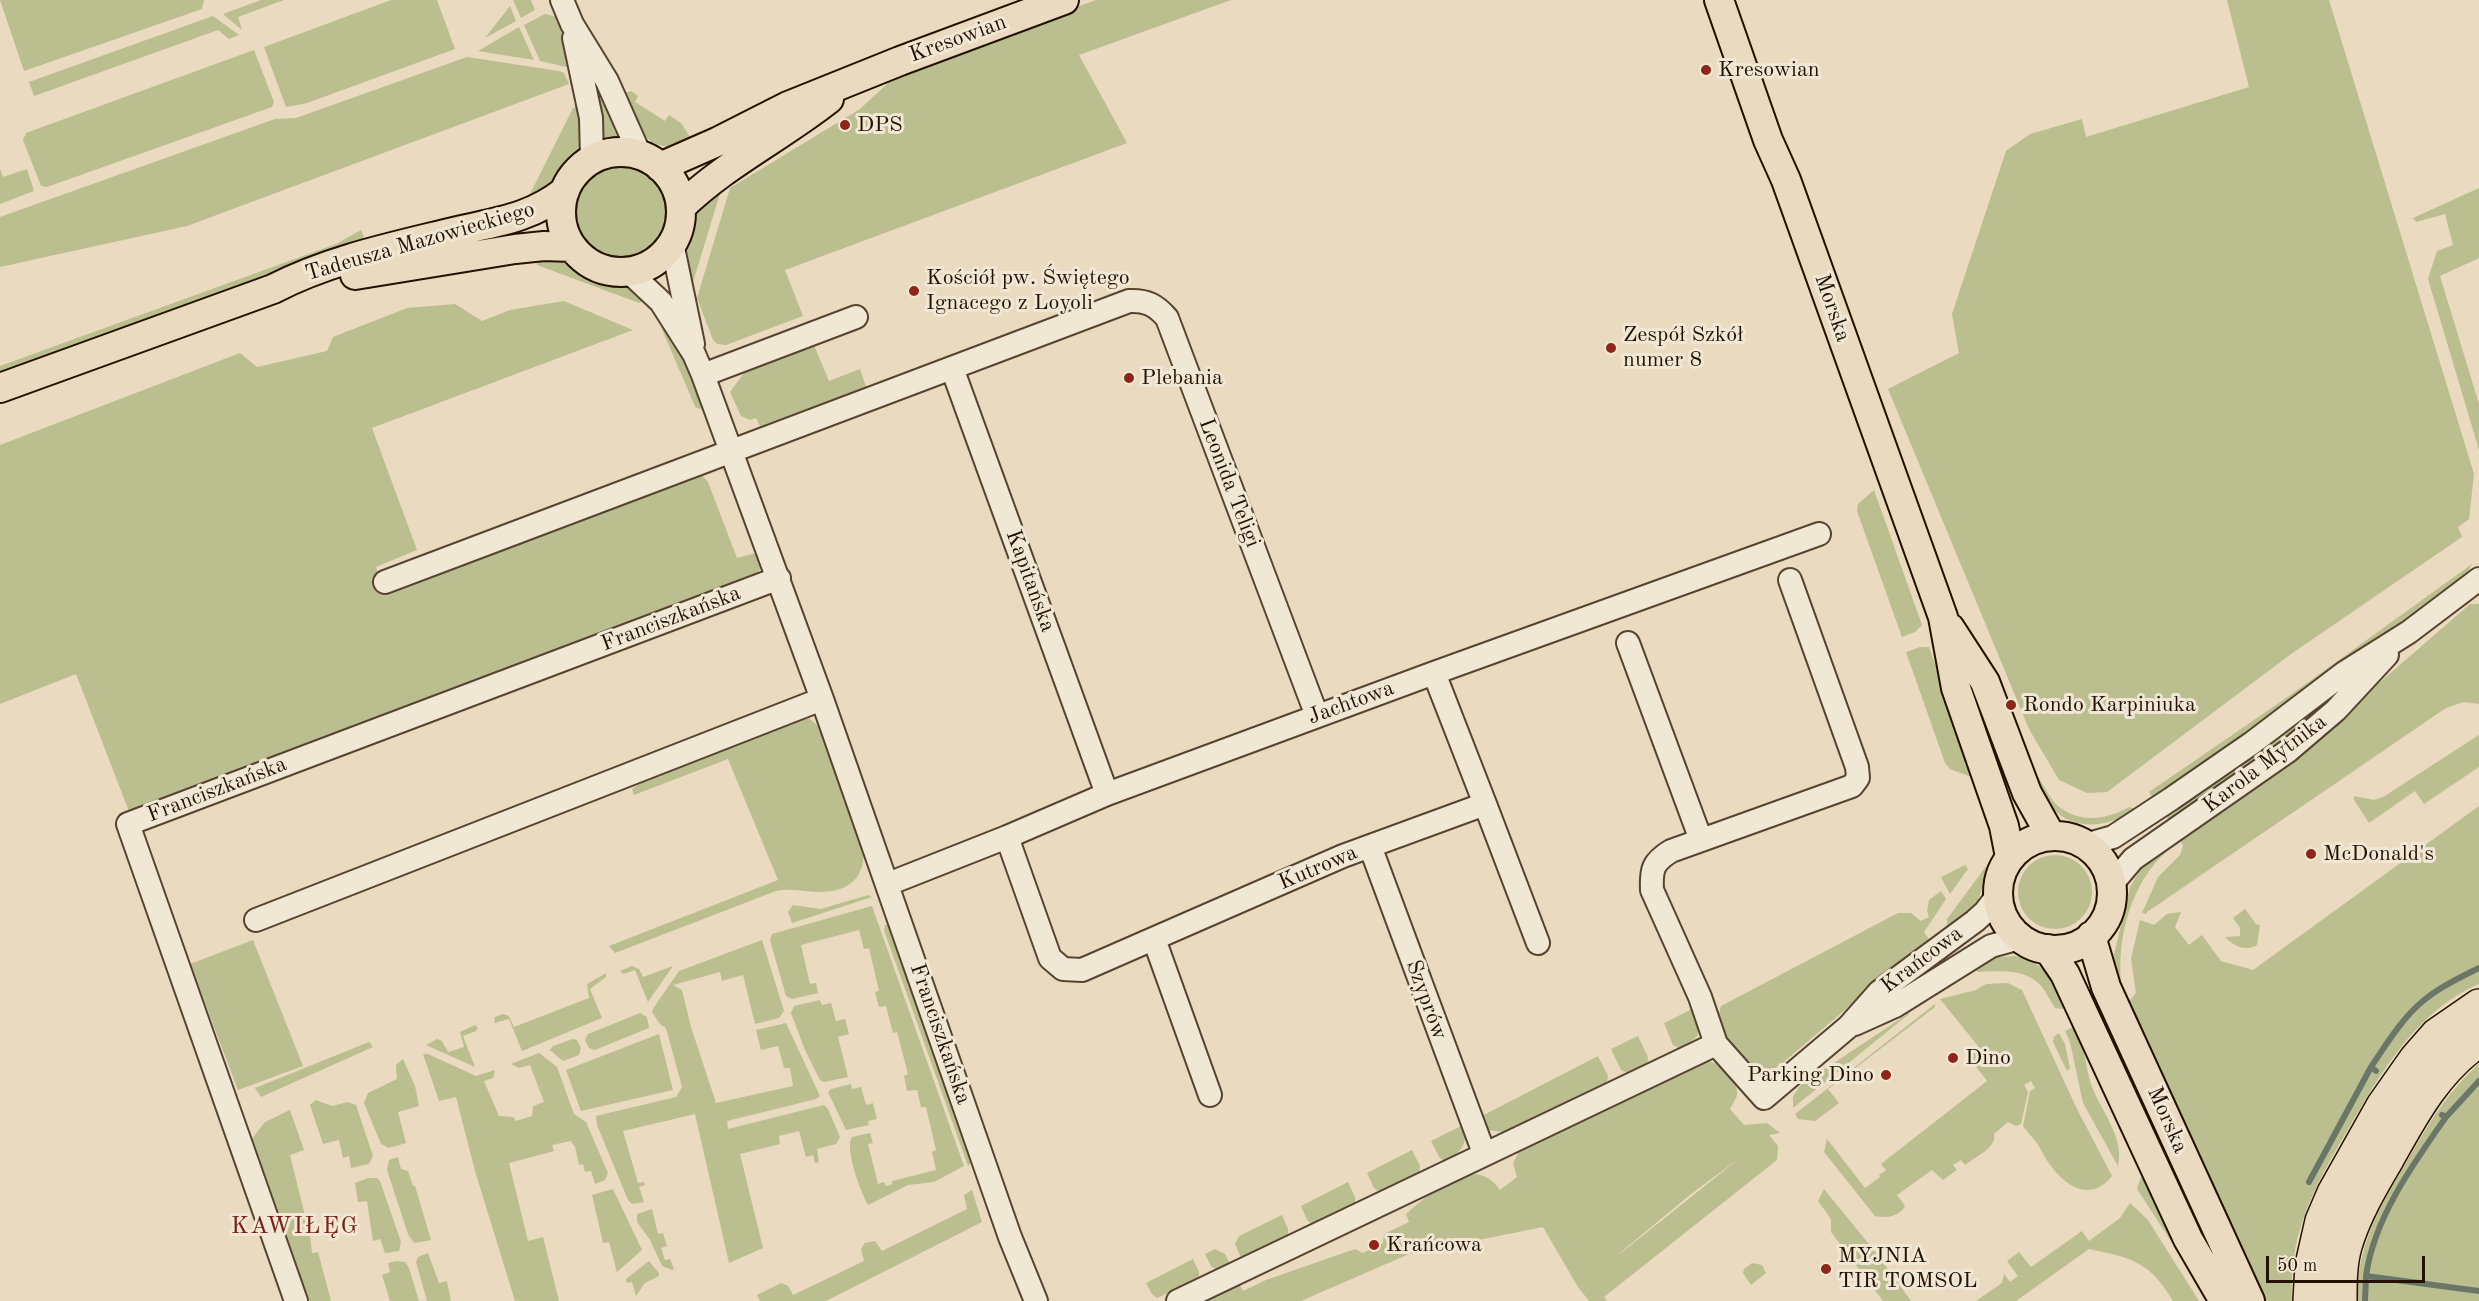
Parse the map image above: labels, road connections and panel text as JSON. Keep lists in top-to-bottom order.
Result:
{
  "streets": {
    "main road": ["Kresowian", "Tadeusza Mazowieckiego", "Morska"],
    "street": [
      "Leonida Teligi",
      "Kapitańska",
      "Franciszkańska",
      "Jachtowa",
      "Karola Mytnika",
      "Kutrowa",
      "Krańcowa",
      "Szyprów"
    ]
  },
  "crossings": [
    ["Kresowian", "Tadeusza Mazowieckiego"],
    ["Kresowian", "Franciszkańska"],
    ["Tadeusza Mazowieckiego", "Franciszkańska"],
    ["Morska", "Karola Mytnika"],
    ["Morska", "Krańcowa"],
    ["Leonida Teligi", "Kapitańska"],
    ["Leonida Teligi", "Franciszkańska"],
    ["Leonida Teligi", "Jachtowa"],
    ["Kapitańska", "Jachtowa"],
    ["Franciszkańska", "Jachtowa"],
    ["Jachtowa", "Kutrowa"],
    ["Karola Mytnika", "Krańcowa"],
    ["Kutrowa", "Szyprów"]
  ],
  "districts": ["KAWIŁĘG"],
  "places": [
    "Kresowian",
    "DPS",
    "Kościół pw. Świętego Ignacego z Loyoli",
    "Zespół Szkół numer 8",
    "Plebania",
    "Rondo Karpiniuka",
    "McDonald's",
    "Dino",
    "Parking Dino",
    "Krańcowa",
    "MYJNIA TIR TOMSOL"
  ],
  "scale_bar": "50 m"
}
